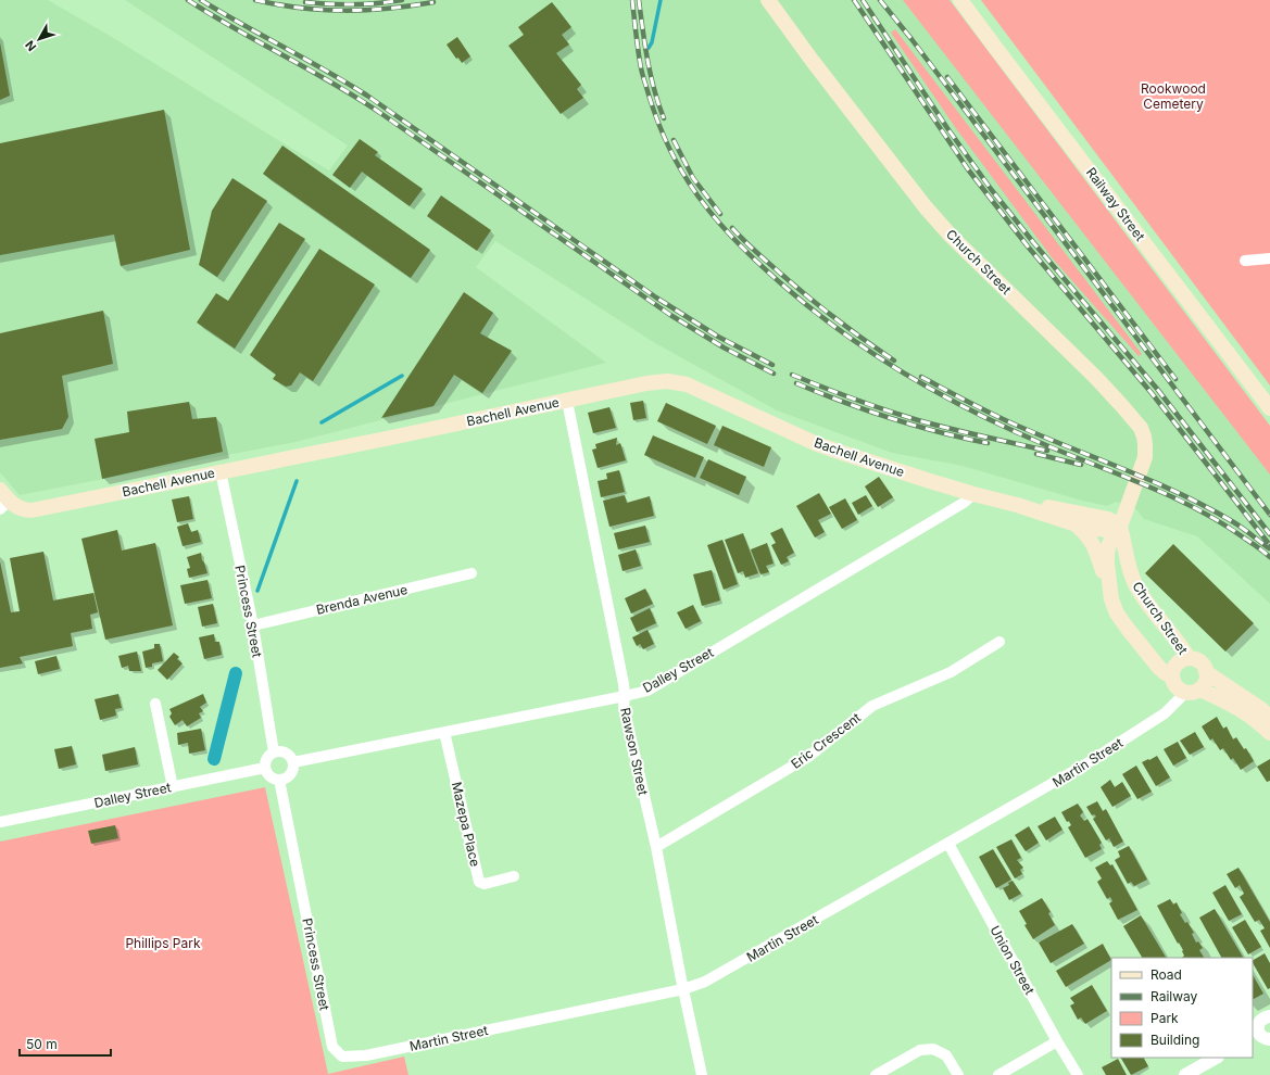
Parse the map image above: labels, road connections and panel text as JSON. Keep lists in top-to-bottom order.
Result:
{
  "streets": {
    "main road": ["Railway Street", "Church Street", "Bachell Avenue"],
    "street": [
      "Brenda Avenue",
      "Princess Street",
      "Dalley Street",
      "Eric Crescent",
      "Rawson Street",
      "Martin Street",
      "Mazepa Place",
      "Union Street"
    ]
  },
  "crossings": [
    ["Church Street", "Bachell Avenue"],
    ["Church Street", "Martin Street"],
    ["Bachell Avenue", "Princess Street"],
    ["Bachell Avenue", "Dalley Street"],
    ["Bachell Avenue", "Rawson Street"],
    ["Brenda Avenue", "Princess Street"],
    ["Princess Street", "Dalley Street"],
    ["Princess Street", "Martin Street"],
    ["Dalley Street", "Rawson Street"],
    ["Dalley Street", "Mazepa Place"],
    ["Eric Crescent", "Rawson Street"],
    ["Rawson Street", "Martin Street"],
    ["Martin Street", "Union Street"]
  ],
  "parks": ["Rookwood Cemetery", "Phillips Park"],
  "legend": [
    "Road",
    "Railway",
    "Park",
    "Building"
  ],
  "scale_bar": "50 m",
  "north": "bottom left"
}
